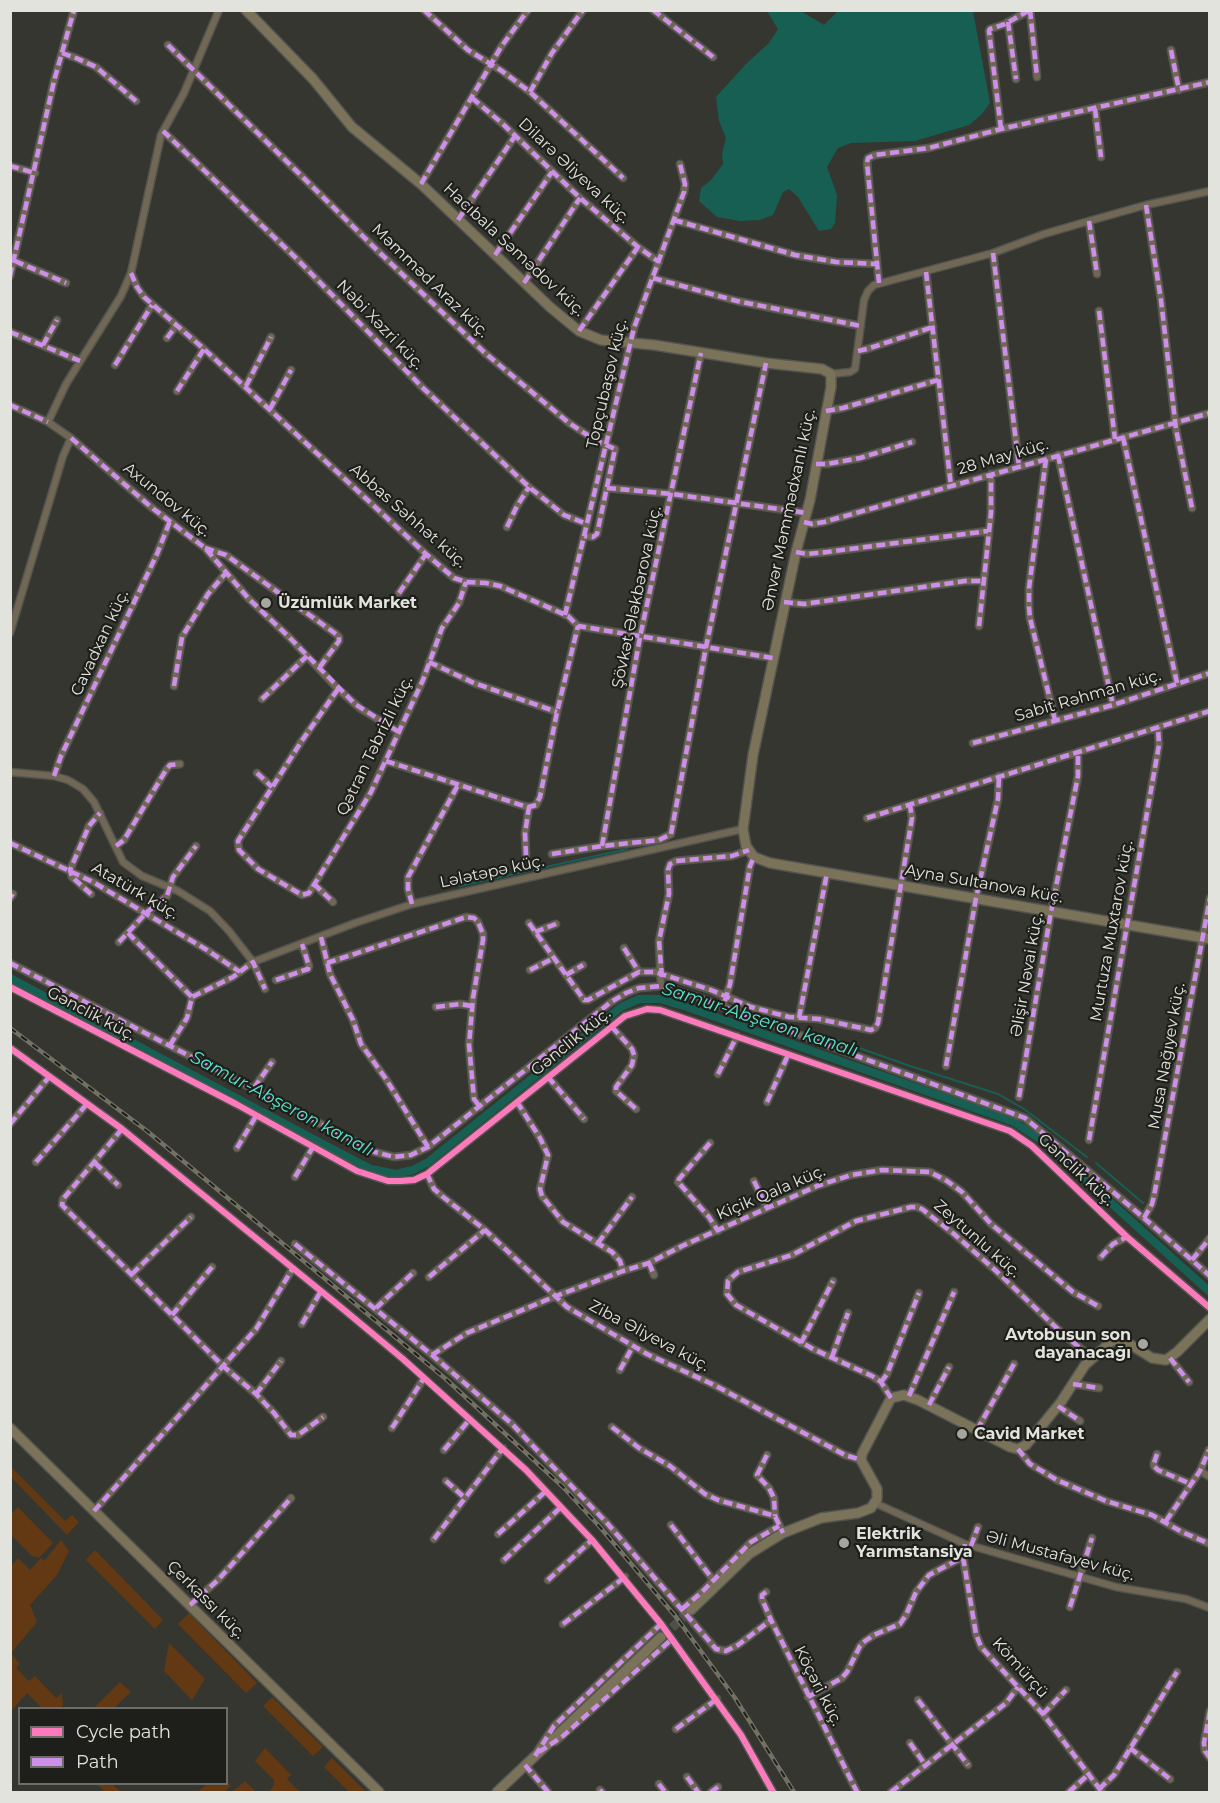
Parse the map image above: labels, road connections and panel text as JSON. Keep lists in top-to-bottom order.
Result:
{
  "streets": {
    "street": [
      "Dilarə Əliyeva küç.",
      "Hacıbala Səmədov küç.",
      "Məmməd Araz küç.",
      "Nəbi Xəzri küç.",
      "Topçubaşov küç.",
      "28 May küç.",
      "Axundov küç.",
      "Ənvər Məmmədxanlı küç.",
      "Abbas Səhhət küç.",
      "Şövkət Ələkbərova küç.",
      "Cavadxan küç.",
      "Sabit Rəhman küç.",
      "Qətran Təbrizli küç.",
      "Lələtəpə küç.",
      "Ayna Sultanova küç.",
      "Atatürk küç.",
      "Murtuza Muxtarov küç.",
      "Əlişir Nəvai küç.",
      "Gənclik küç.",
      "Musa Nağıyev küç.",
      "Kiçik Qala küç.",
      "Zeytunlu küç.",
      "Ziba Əliyeva küç.",
      "Əli Mustafayev küç.",
      "Çerkassı küç.",
      "Kömürçü",
      "Köçəri küç."
    ]
  },
  "crossings": [
    ["Dilarə Əliyeva küç.", "Topçubaşov küç."],
    ["Hacıbala Səmədov küç.", "Topçubaşov küç."],
    ["Hacıbala Səmədov küç.", "Ənvər Məmmədxanlı küç."],
    ["Hacıbala Səmədov küç.", "Şövkət Ələkbərova küç."],
    ["Məmməd Araz küç.", "Topçubaşov küç."],
    ["Nəbi Xəzri küç.", "Topçubaşov küç."],
    ["Topçubaşov küç.", "Abbas Səhhət küç."],
    ["28 May küç.", "Ənvər Məmmədxanlı küç."],
    ["28 May küç.", "Şövkət Ələkbərova küç."],
    ["Axundov küç.", "Cavadxan küç."],
    ["Axundov küç.", "Qətran Təbrizli küç."],
    ["Ənvər Məmmədxanlı küç.", "Lələtəpə küç."],
    ["Ənvər Məmmədxanlı küç.", "Ayna Sultanova küç."],
    ["Abbas Səhhət küç.", "Qətran Təbrizli küç."],
    ["Lələtəpə küç.", "Atatürk küç."],
    ["Ayna Sultanova küç.", "Murtuza Muxtarov küç."],
    ["Ayna Sultanova küç.", "Əlişir Nəvai küç."],
    ["Ayna Sultanova küç.", "Musa Nağıyev küç."],
    ["Gənclik küç.", "Musa Nağıyev küç."],
    ["Gənclik küç.", "Ziba Əliyeva küç."],
    ["Kiçik Qala küç.", "Ziba Əliyeva küç."],
    ["Əli Mustafayev küç.", "Kömürçü"]
  ],
  "water": ["Samur-Abşeron kanalı"],
  "places": [
    "Üzümlük Market",
    "Avtobusun son dayanacağı",
    "Cavid Market",
    "Elektrik Yarımstansiya"
  ],
  "legend": ["Cycle path", "Path"]
}
